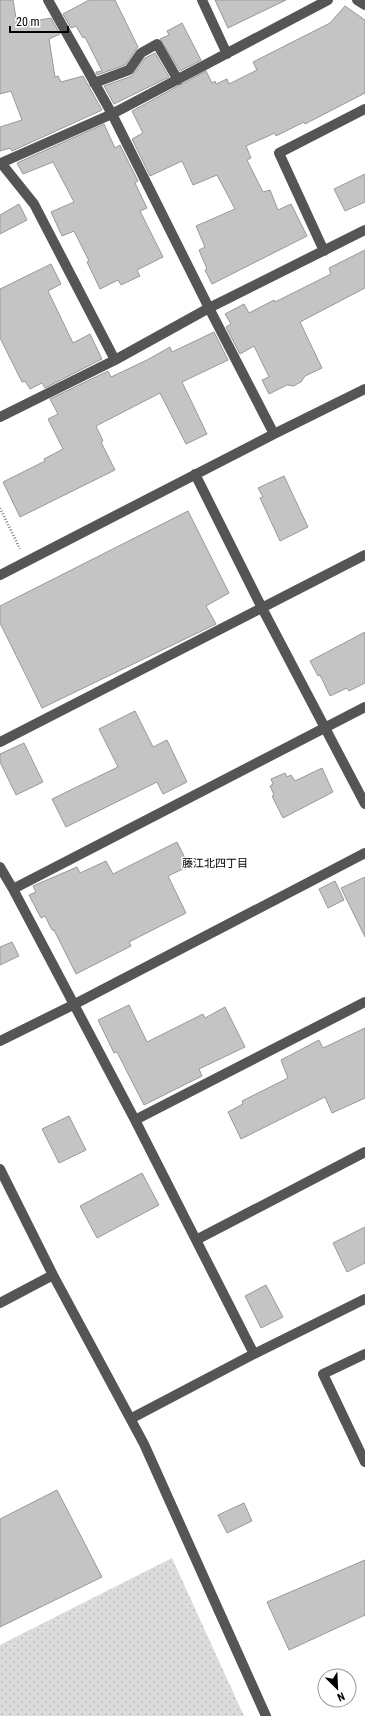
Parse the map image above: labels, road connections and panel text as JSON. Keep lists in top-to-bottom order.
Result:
{
  "districts": ["藤江北四丁目"],
  "scale_bar": "20 m",
  "north": "bottom right"
}
